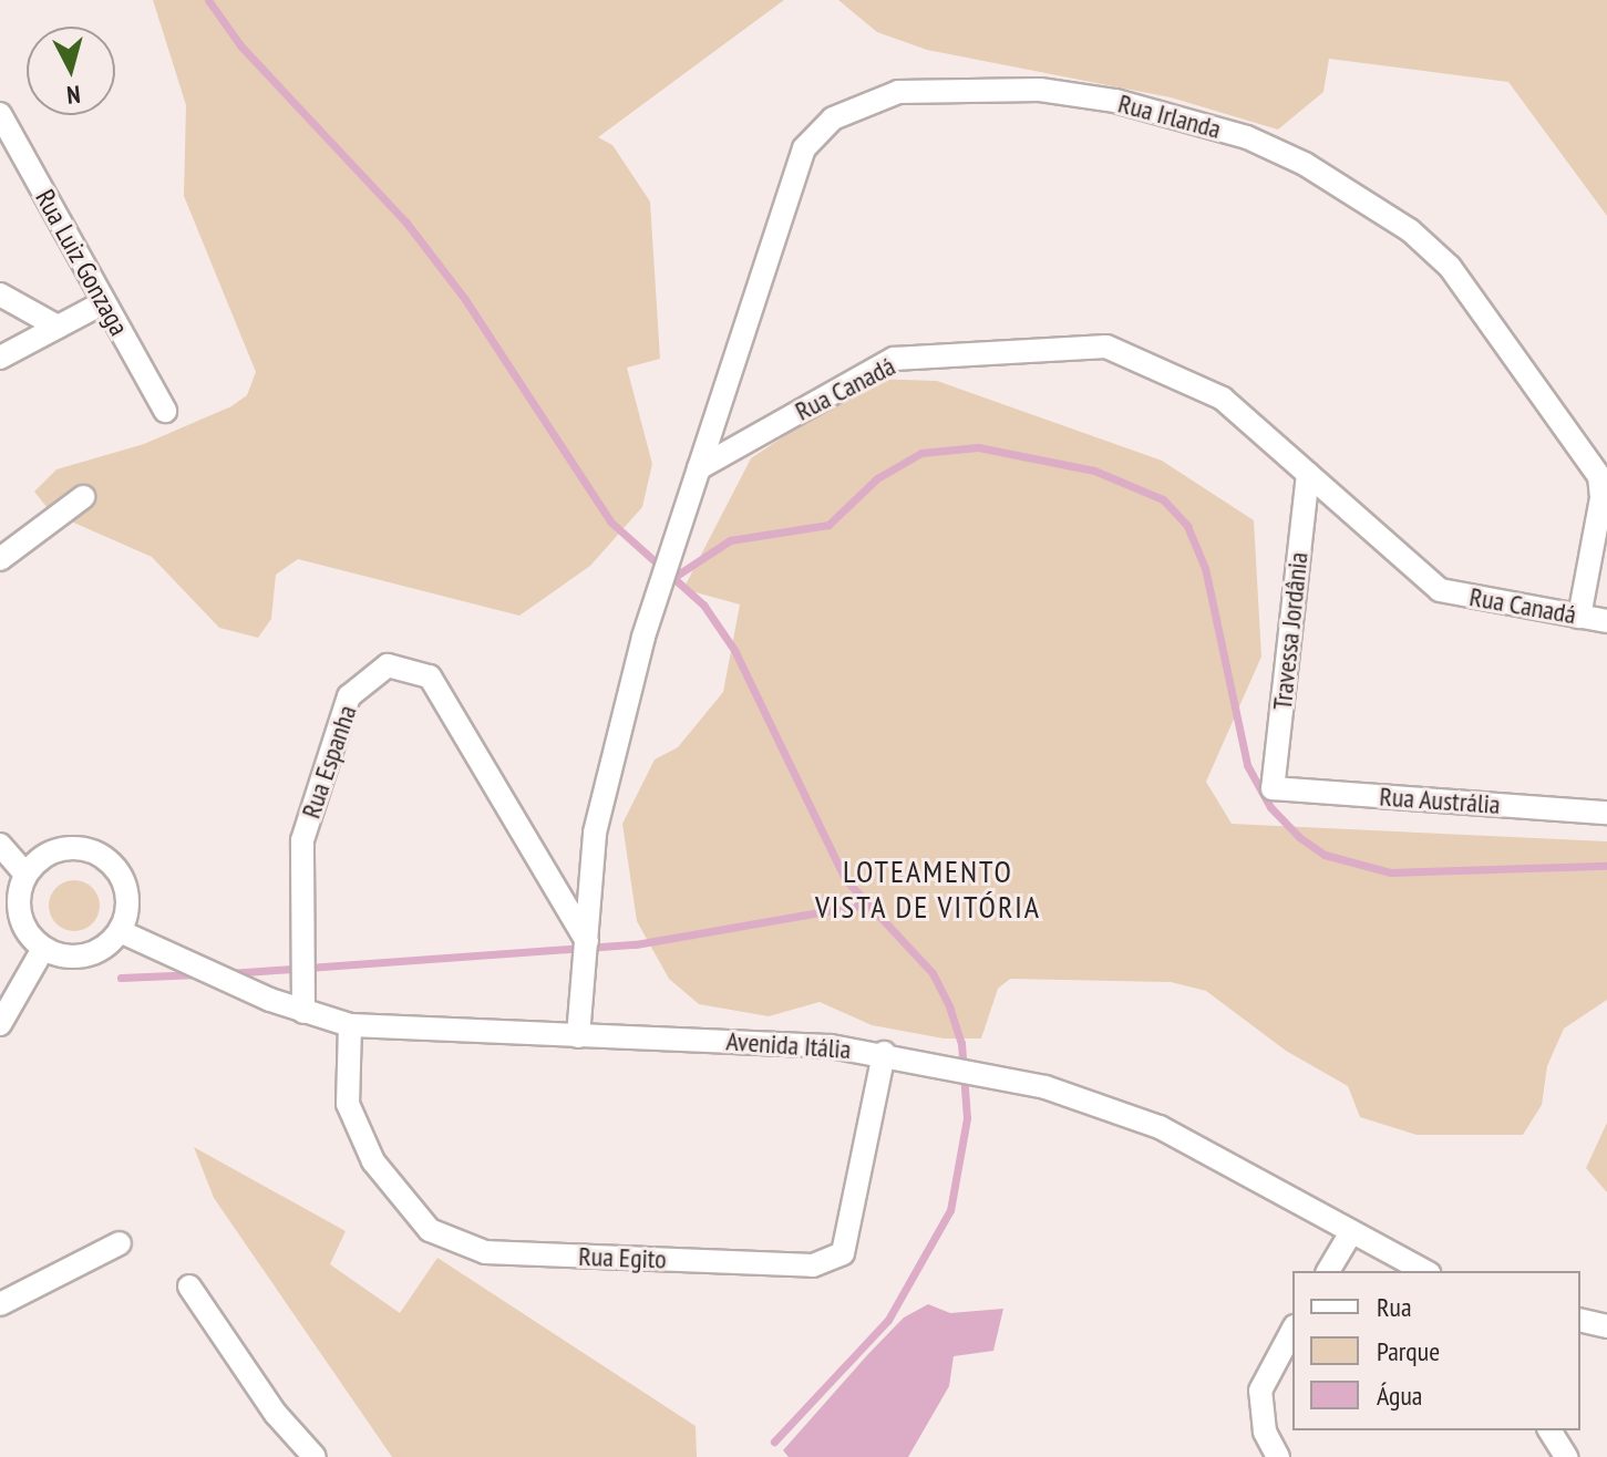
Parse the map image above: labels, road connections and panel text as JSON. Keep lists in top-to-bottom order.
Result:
{
  "streets": {
    "street": [
      "Rua Irlanda",
      "Rua Luiz Gonzaga",
      "Rua Canadá",
      "Travessa Jordânia",
      "Rua Espanha",
      "Rua Austrália",
      "Avenida Itália",
      "Rua Egito"
    ]
  },
  "crossings": [
    ["Rua Irlanda", "Rua Canadá"],
    ["Rua Canadá", "Travessa Jordânia"],
    ["Travessa Jordânia", "Rua Austrália"],
    ["Rua Espanha", "Avenida Itália"],
    ["Avenida Itália", "Rua Egito"]
  ],
  "districts": ["LOTEAMENTO VISTA DE VITÓRIA"],
  "legend": ["Rua", "Parque", "Água"],
  "north": "bottom"
}
